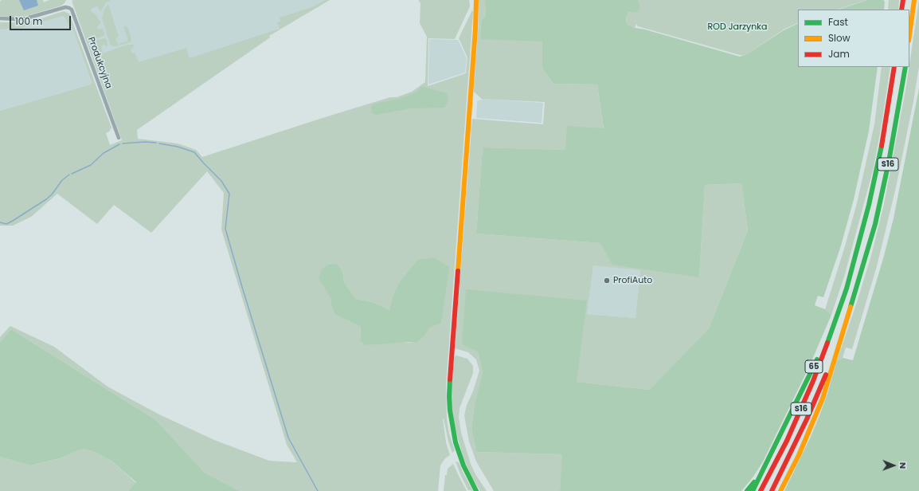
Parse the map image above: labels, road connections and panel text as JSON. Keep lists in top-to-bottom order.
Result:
{
  "streets": {
    "main road": ["S16", "65"],
    "street": ["Produkcyjna"]
  },
  "crossings": [
    ["S16", "65"]
  ],
  "parks": ["ROD Jarzynka"],
  "places": ["ProfiAuto"],
  "legend": ["Fast", "Slow", "Jam"],
  "scale_bar": "100 m",
  "north": "right"
}
